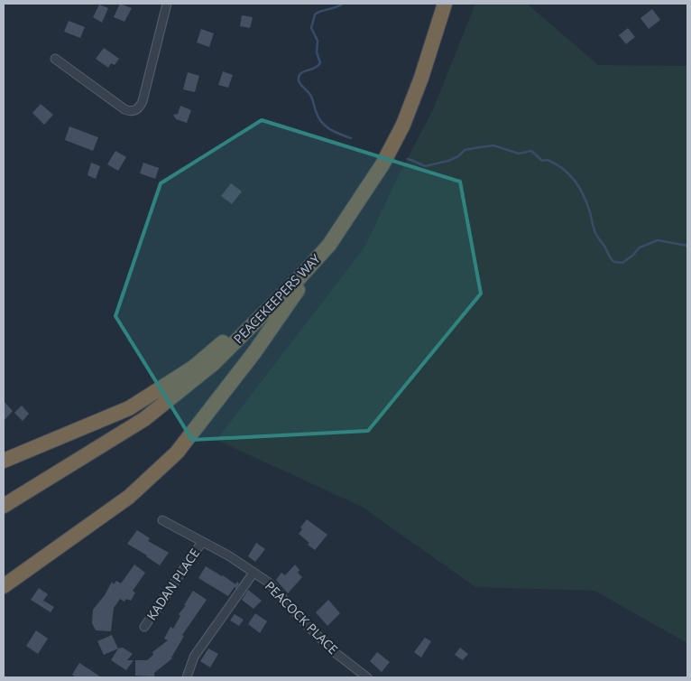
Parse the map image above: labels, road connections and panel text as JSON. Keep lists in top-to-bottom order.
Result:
{
  "streets": {
    "highway": ["PEACEKEEPERS WAY"],
    "street": ["KADAN PLACE", "PEACOCK PLACE"]
  },
  "crossings": [
    ["KADAN PLACE", "PEACOCK PLACE"]
  ]
}
